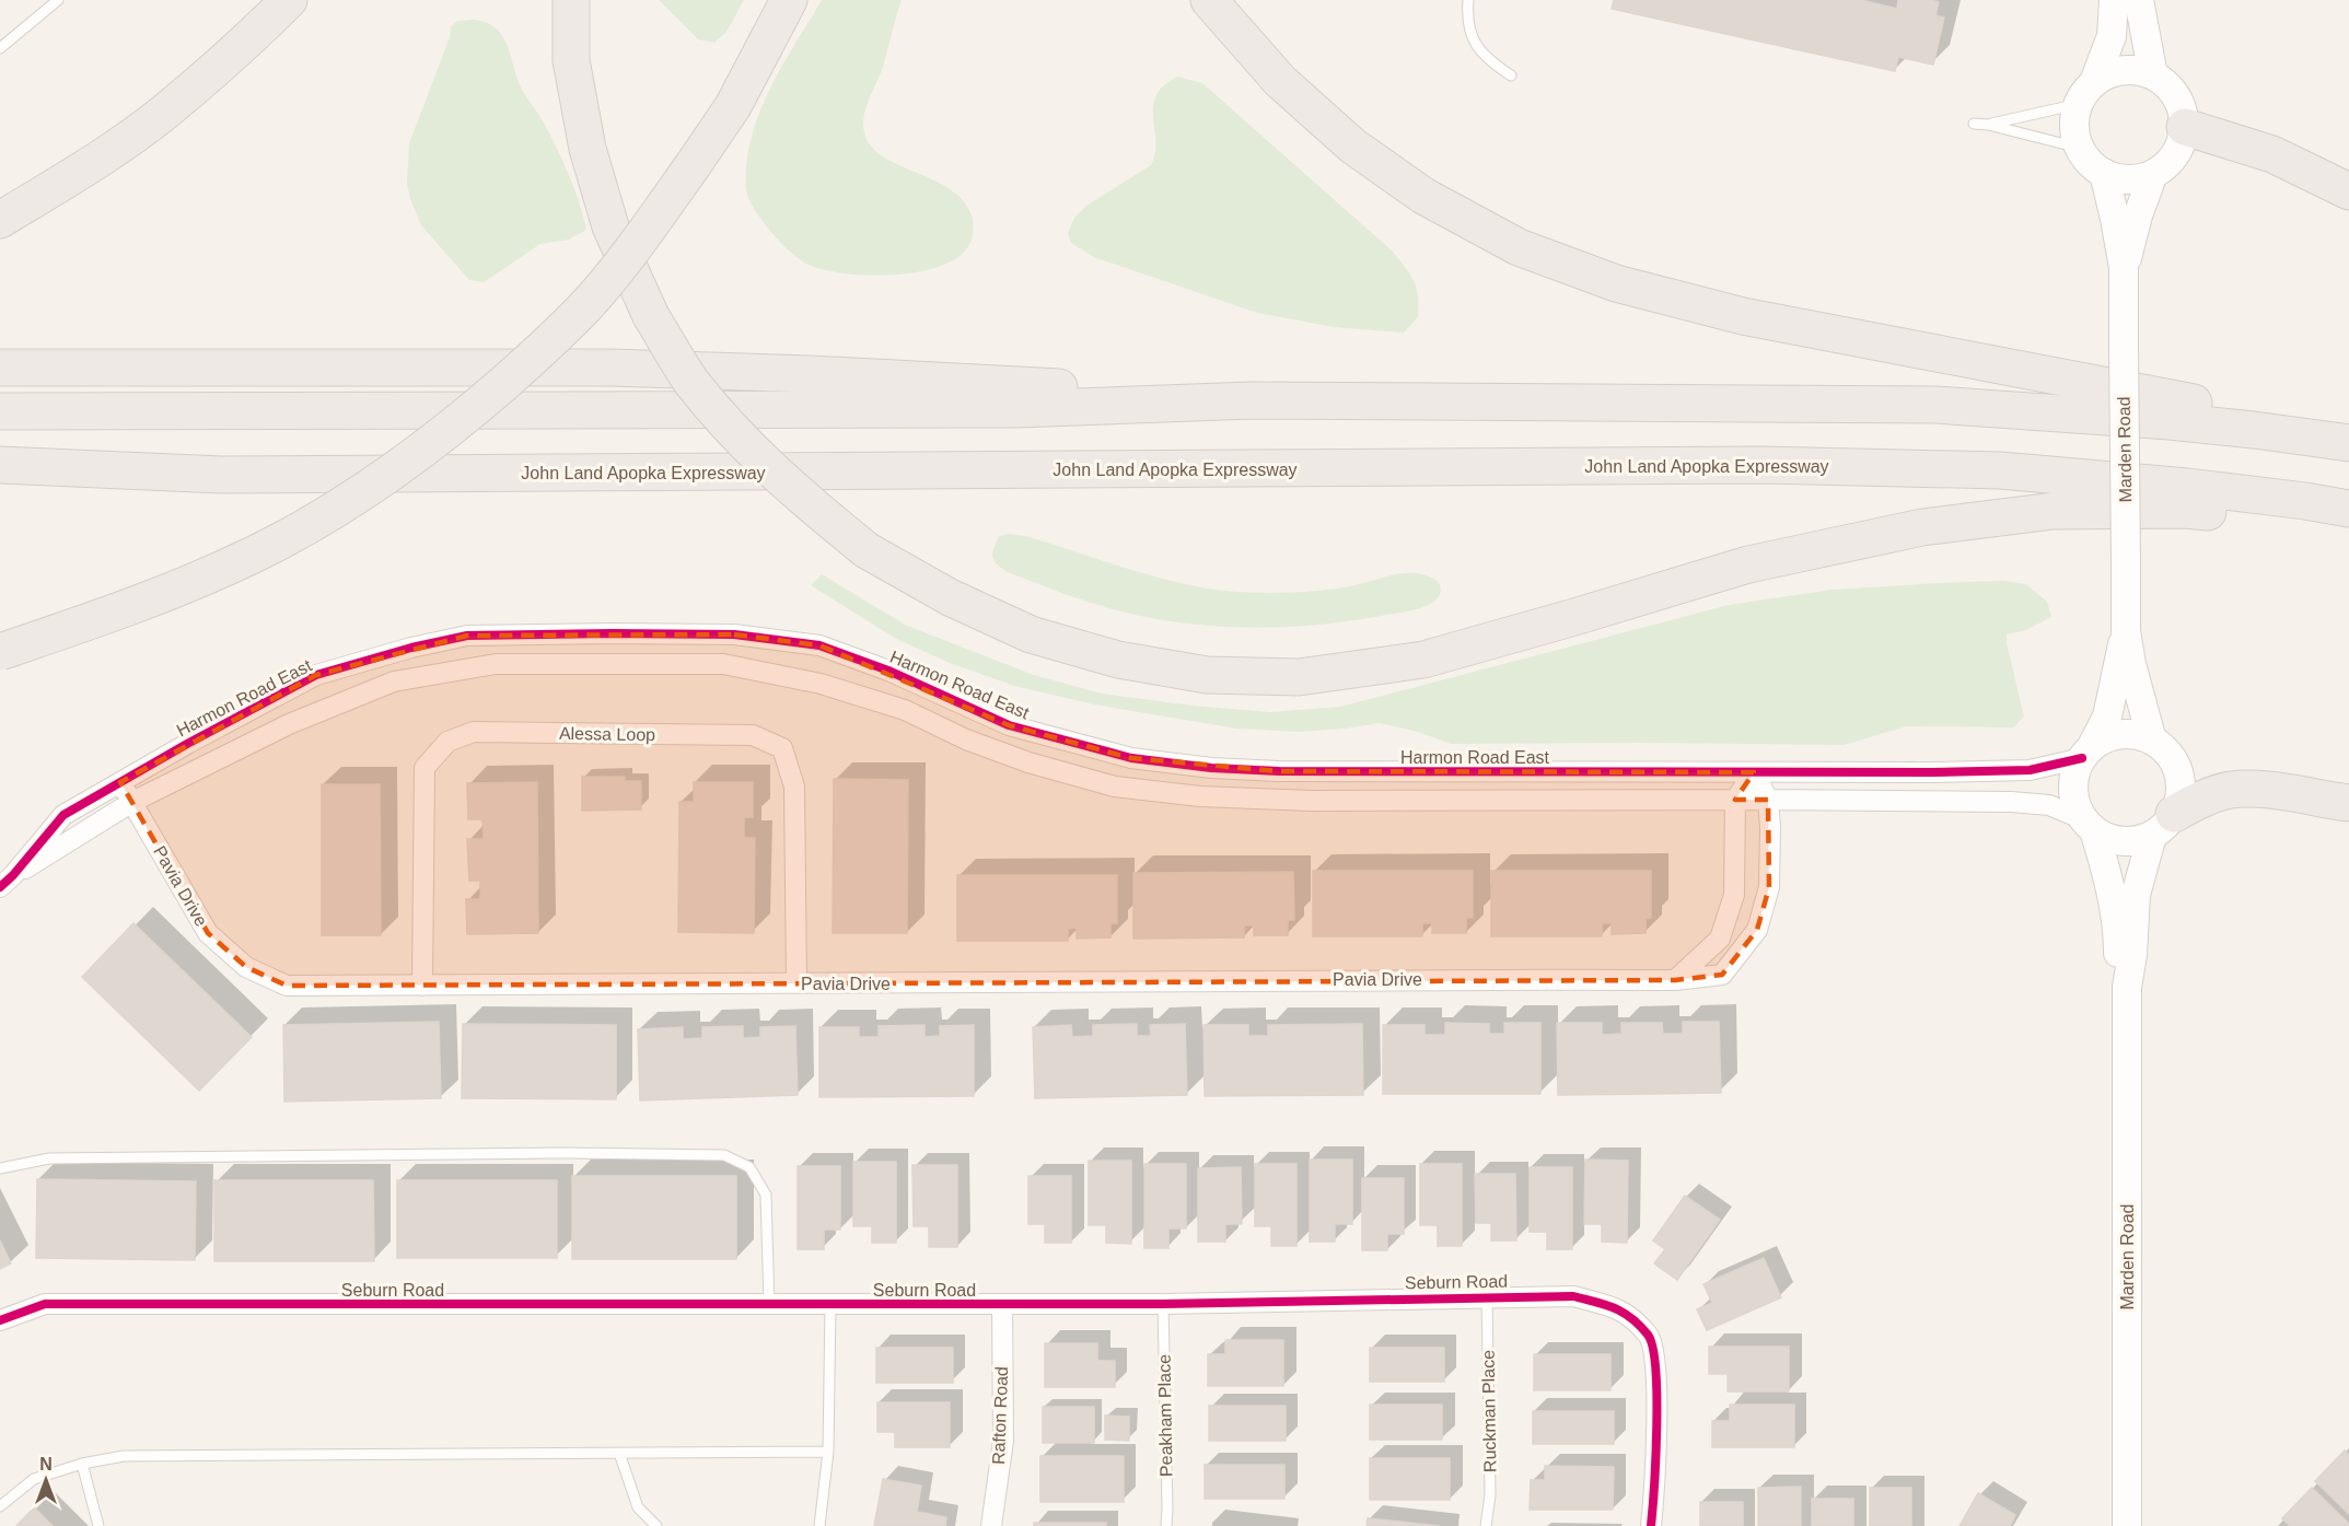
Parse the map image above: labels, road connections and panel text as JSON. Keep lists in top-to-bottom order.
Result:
{
  "streets": {
    "highway": ["John Land Apopka Expressway"],
    "street": [
      "Marden Road",
      "Harmon Road East",
      "Alessa Loop",
      "Pavia Drive",
      "Seburn Road",
      "Rafton Road"
    ],
    "lane": ["Ruckman Place", "Peakham Place"]
  },
  "crossings": [
    ["Marden Road", "Harmon Road East"],
    ["Harmon Road East", "Pavia Drive"],
    ["Alessa Loop", "Pavia Drive"],
    ["Seburn Road", "Ruckman Place"],
    ["Seburn Road", "Rafton Road"],
    ["Seburn Road", "Peakham Place"]
  ],
  "north": "top"
}
